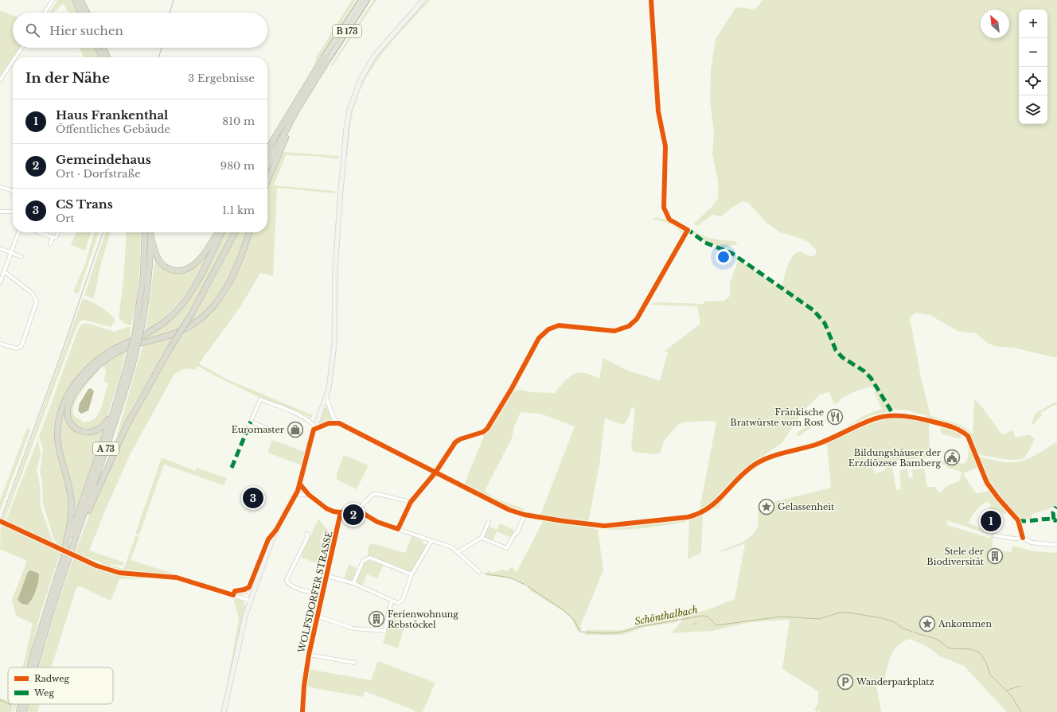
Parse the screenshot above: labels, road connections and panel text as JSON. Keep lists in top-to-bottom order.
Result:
{
  "streets": {
    "highway": ["B 173", "A 73"],
    "street": ["WOLFSDORFER STRASSE"]
  },
  "water": ["Schönthalbach"],
  "places": {
    "restaurant": ["Fränkische Bratwürste vom Rost"],
    "shop": ["Euromaster"],
    "public building": ["Bildungshäuser der Erzdiözese Bamberg"],
    "place": ["Gelassenheit", "Ankommen"],
    "building": ["Stele der Biodiversität", "Ferienwohnung Rebstöckel"],
    "parking": ["Wanderparkplatz"]
  },
  "legend": ["Radweg", "Weg"],
  "north": "top left",
  "page": {
    "map_buttons": ["+", "−"],
    "search": "Hier suchen",
    "heading": ["In der Nähe", "3 Ergebnisse"],
    "list": [
      {
        "mark": "1",
        "name": "Haus Frankenthal",
        "note": "Öffentliches Gebäude",
        "value": "810 m"
      },
      {
        "mark": "2",
        "name": "Gemeindehaus",
        "note": "Ort · Dorfstraße",
        "value": "980 m"
      },
      {
        "mark": "3",
        "name": "CS Trans",
        "note": "Ort",
        "value": "1.1 km"
      }
    ],
    "pins": ["3", "2", "1"]
  }
}
